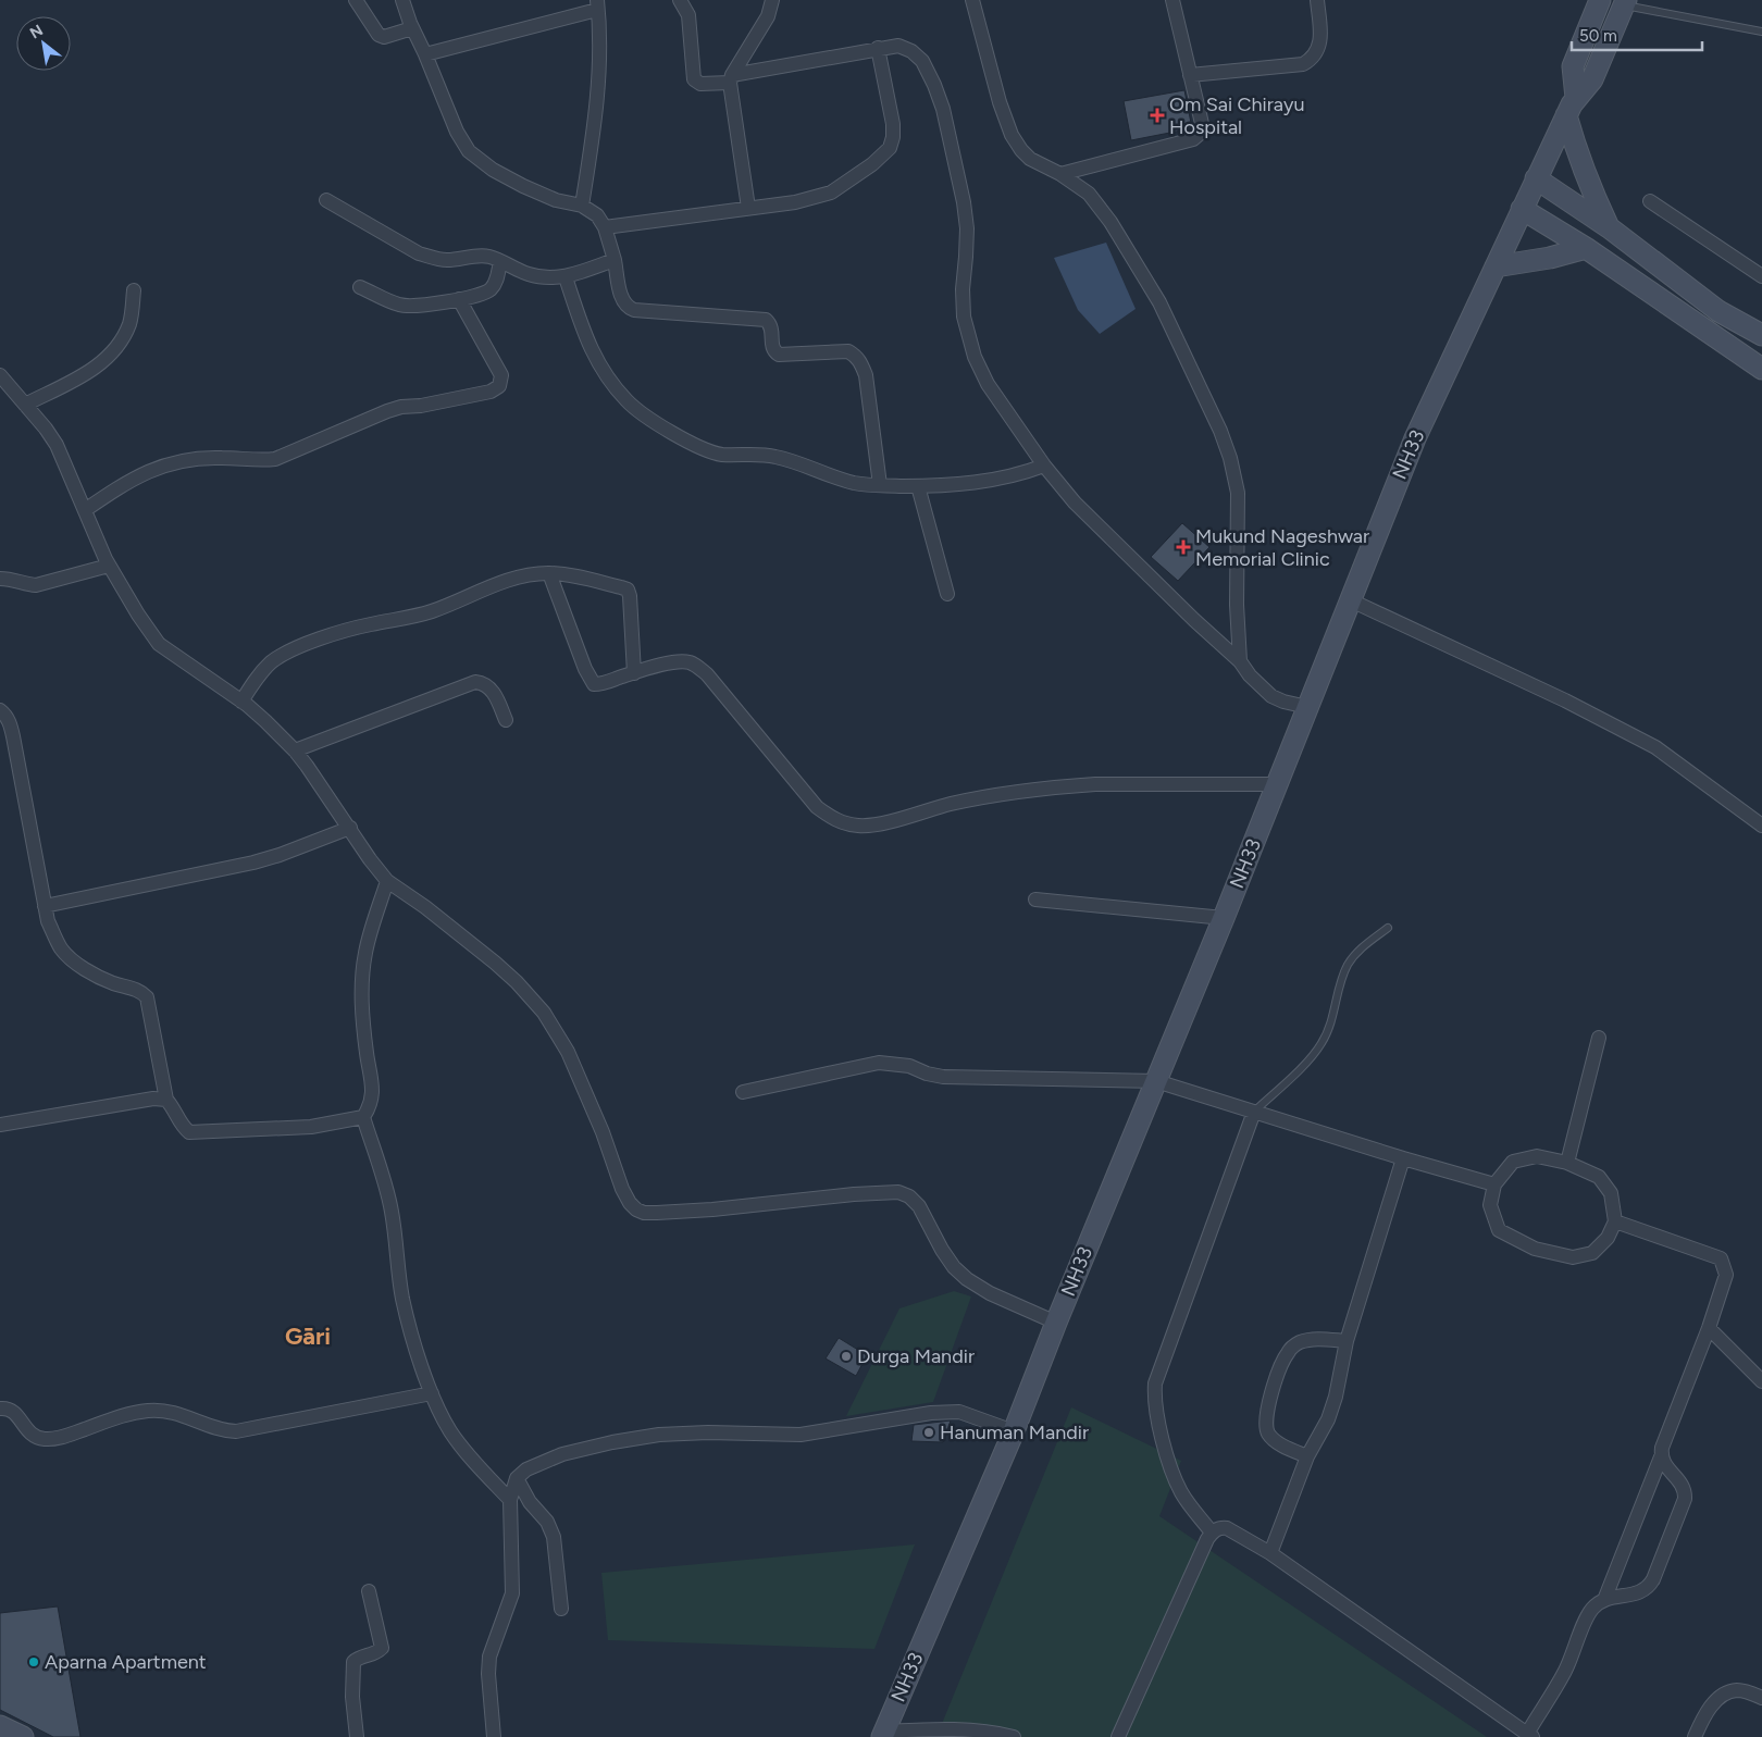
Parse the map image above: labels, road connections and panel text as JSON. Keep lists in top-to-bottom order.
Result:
{
  "streets": {
    "main road": ["NH33"]
  },
  "districts": ["Gāri"],
  "places": {
    "health": ["Om Sai Chirayu Hospital", "Mukund Nageshwar Memorial Clinic"],
    "other": ["Durga Mandir", "Hanuman Mandir", "Aparna Apartment"]
  },
  "scale_bar": "50 m",
  "north": "top left"
}
